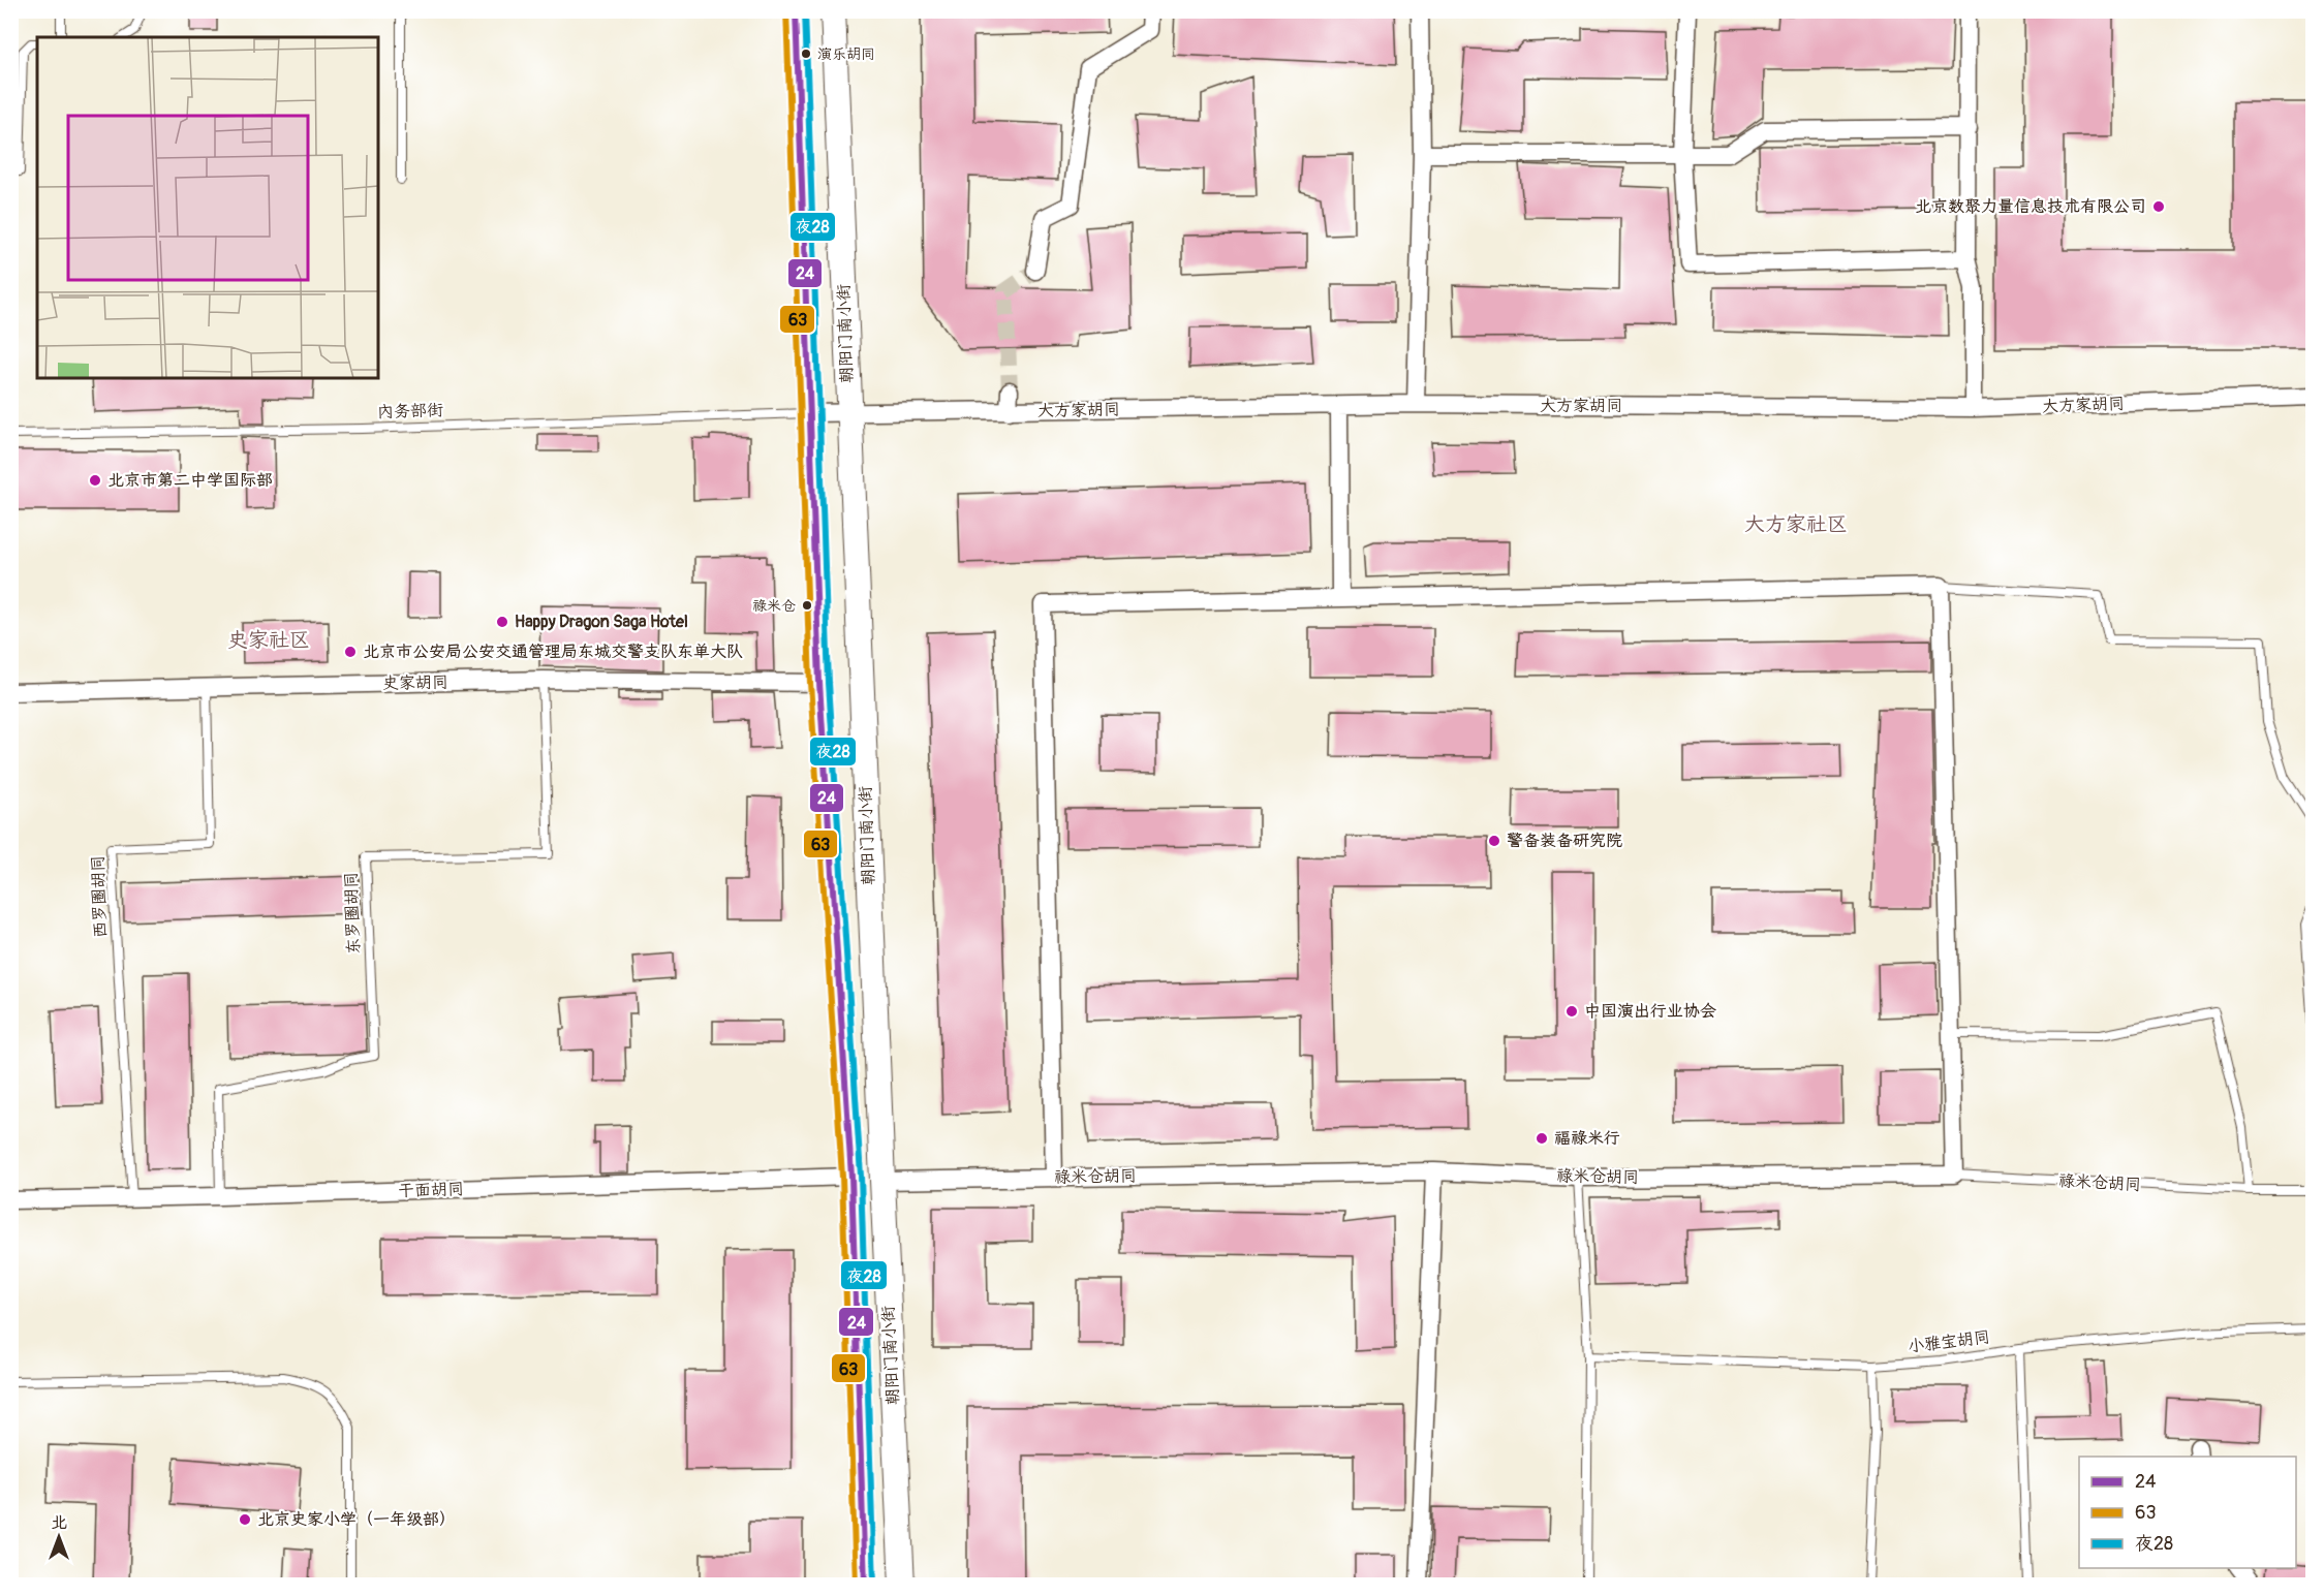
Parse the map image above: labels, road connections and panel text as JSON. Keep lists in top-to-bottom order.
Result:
{
  "streets": {
    "main road": ["朝阳门南小街"],
    "street": [
      "大方家胡同",
      "史家胡同",
      "禄米仓胡同",
      "干面胡同"
    ],
    "lane": [
      "内务部街",
      "西罗圈胡同",
      "东罗圈胡同",
      "小雅宝胡同"
    ]
  },
  "crossings": [
    ["朝阳门南小街", "大方家胡同"],
    ["朝阳门南小街", "内务部街"],
    ["朝阳门南小街", "史家胡同"],
    ["朝阳门南小街", "禄米仓胡同"],
    ["朝阳门南小街", "干面胡同"],
    ["大方家胡同", "内务部街"],
    ["史家胡同", "西罗圈胡同"],
    ["史家胡同", "东罗圈胡同"],
    ["西罗圈胡同", "干面胡同"],
    ["东罗圈胡同", "干面胡同"]
  ],
  "districts": ["大方家社区", "史家社区"],
  "places": [
    "演乐胡同",
    "北京数聚力量信息技术有限公司",
    "北京市第二中学国际部",
    "禄米仓",
    "Happy Dragon Saga Hotel",
    "北京市公安局公安交通管理局东城交警支队东单大队",
    "警备装备研究院",
    "中国演出行业协会",
    "福禄米行",
    "北京史家小学（一年级部）"
  ],
  "lines": ["transit line 24", "transit line 63", "transit line 夜28"],
  "legend": ["24", "63", "夜28"],
  "north": "top"
}
